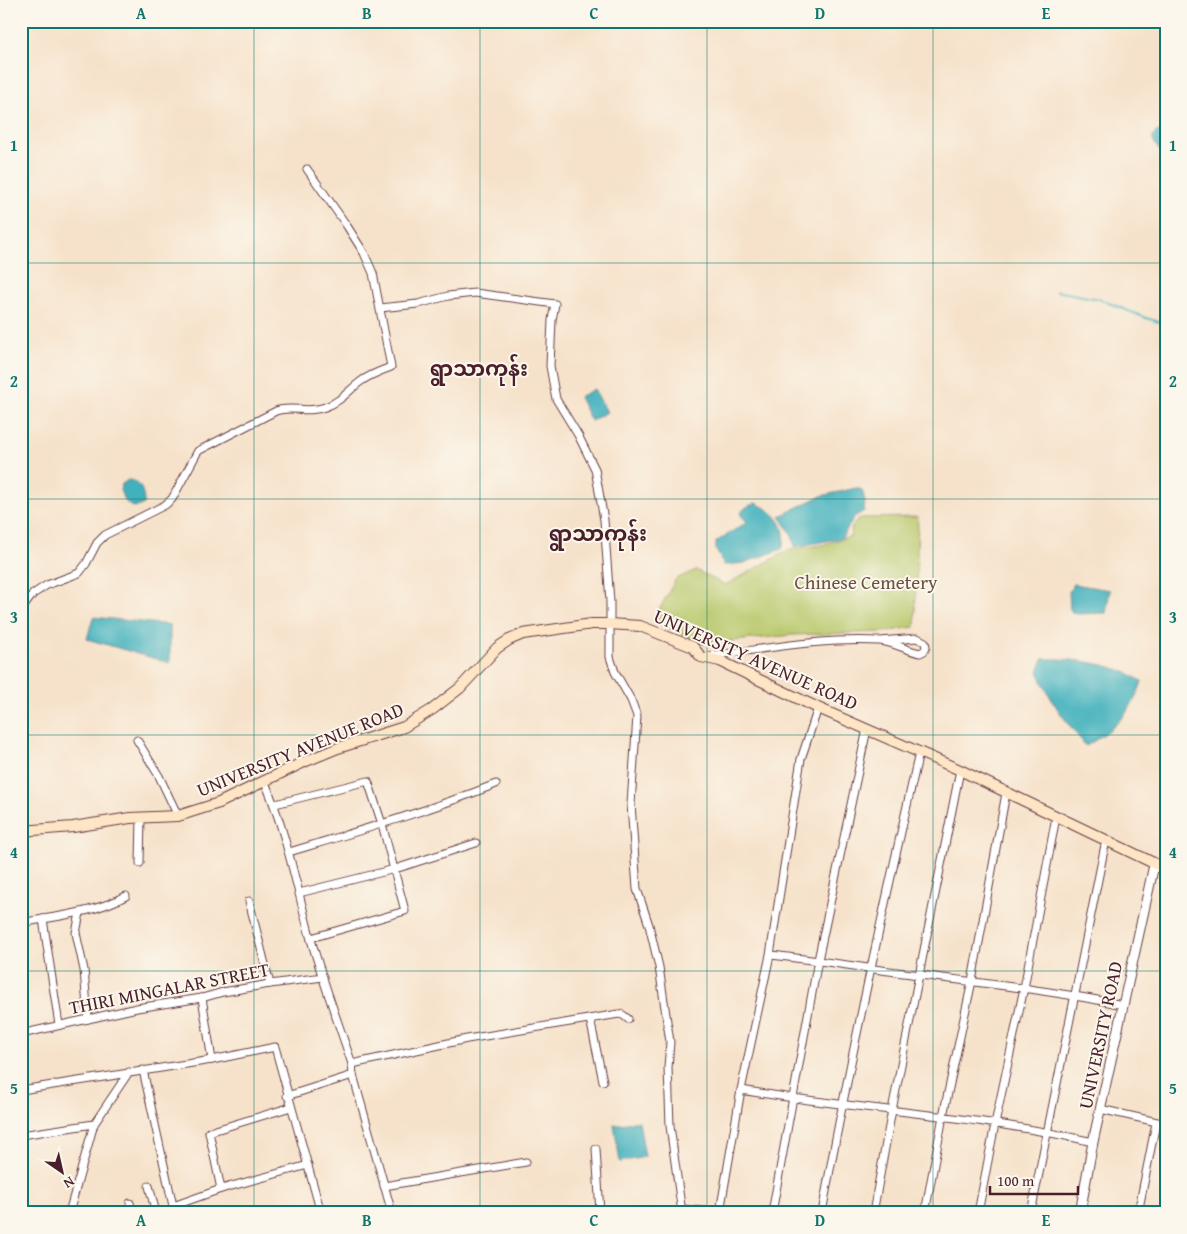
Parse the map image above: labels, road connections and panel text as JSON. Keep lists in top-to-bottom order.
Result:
{
  "streets": {
    "main road": ["UNIVERSITY AVENUE ROAD"],
    "street": ["THIRI MINGALAR STREET", "UNIVERSITY ROAD"]
  },
  "crossings": [
    ["UNIVERSITY AVENUE ROAD", "UNIVERSITY ROAD"]
  ],
  "districts": ["ရွာသာကုန်း", "ရွာသာကုန်း"],
  "parks": ["Chinese Cemetery"],
  "scale_bar": "100 m",
  "north": "bottom right",
  "grid": {
    "columns": [
      "A",
      "B",
      "C",
      "D",
      "E"
    ],
    "rows": [
      "1",
      "2",
      "3",
      "4",
      "5"
    ]
  }
}
